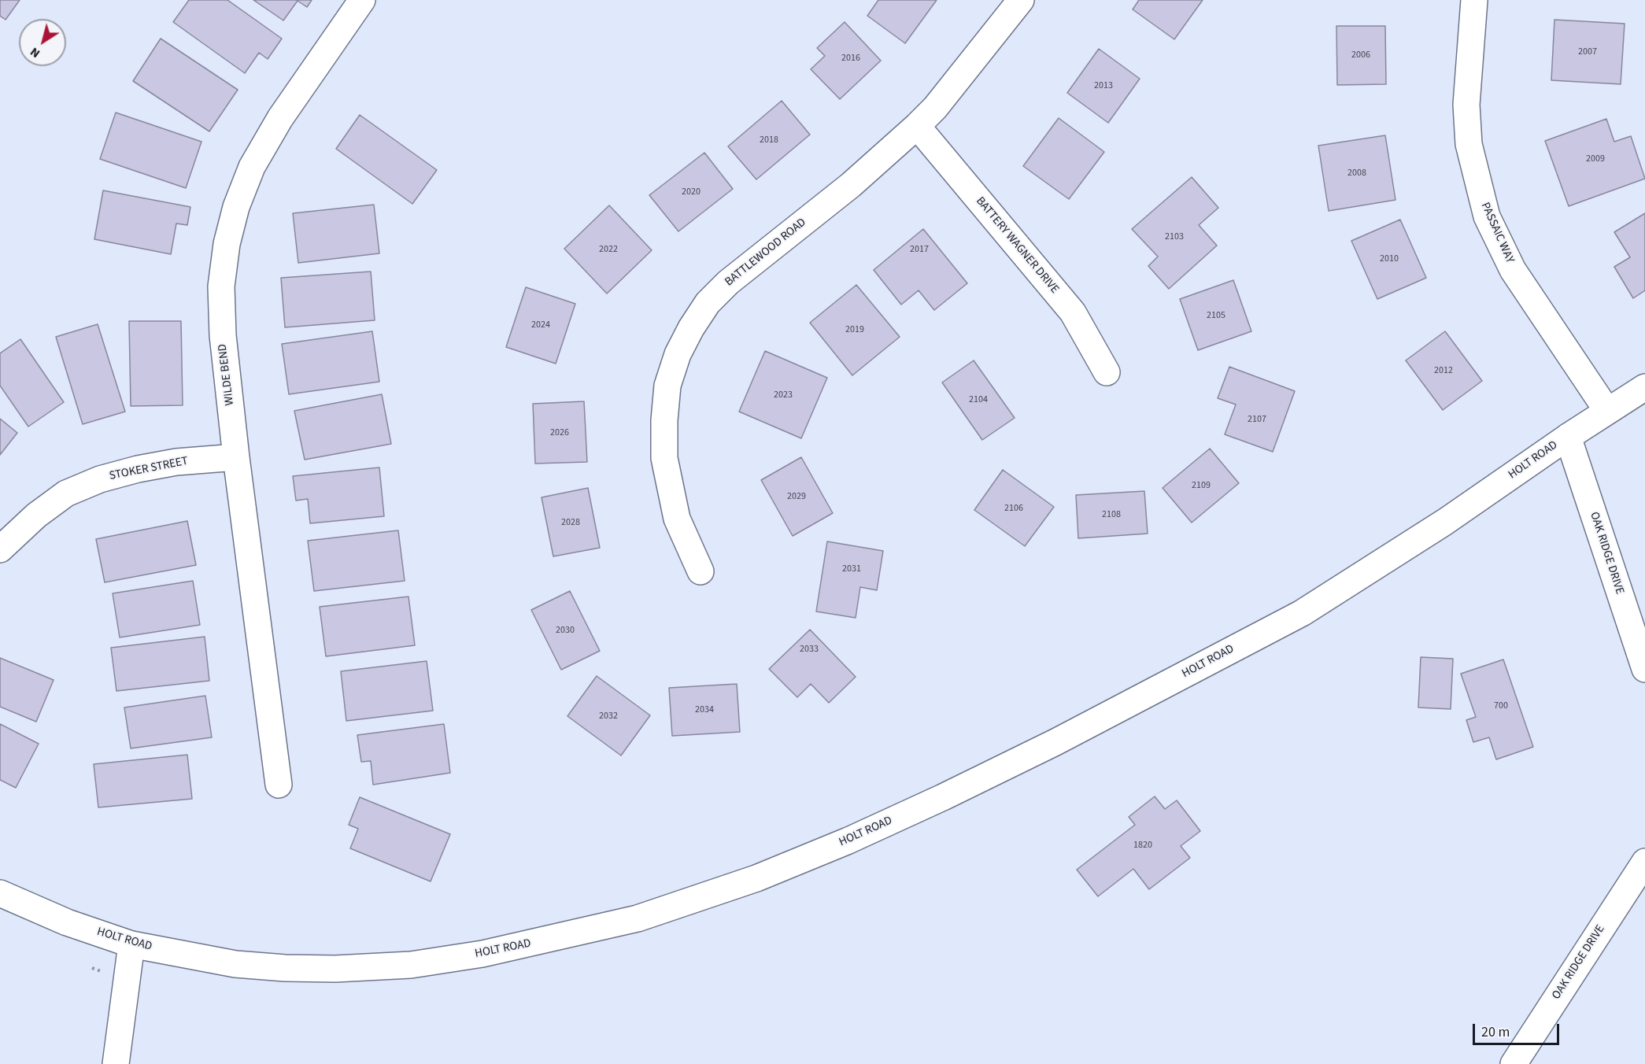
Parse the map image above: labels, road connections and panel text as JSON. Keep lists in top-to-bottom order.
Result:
{
  "streets": {
    "street": [
      "PASSAIC WAY",
      "BATTERY WAGNER DRIVE",
      "BATTLEWOOD ROAD",
      "WILDE BEND",
      "HOLT ROAD",
      "STOKER STREET",
      "OAK RIDGE DRIVE"
    ]
  },
  "crossings": [
    ["PASSAIC WAY", "HOLT ROAD"],
    ["BATTERY WAGNER DRIVE", "BATTLEWOOD ROAD"],
    ["WILDE BEND", "STOKER STREET"],
    ["HOLT ROAD", "OAK RIDGE DRIVE"]
  ],
  "house_numbers": [
    "2007",
    "2006",
    "2016",
    "2013",
    "2018",
    "2009",
    "2008",
    "2020",
    "2103",
    "2022",
    "2017",
    "2010",
    "2105",
    "2024",
    "2019",
    "2012",
    "2023",
    "2104",
    "2107",
    "2026",
    "2109",
    "2029",
    "2106",
    "2108",
    "2028",
    "2031",
    "2030",
    "2033",
    "700",
    "2034",
    "2032",
    "1820"
  ],
  "scale_bar": "20 m",
  "north": "bottom left"
}
